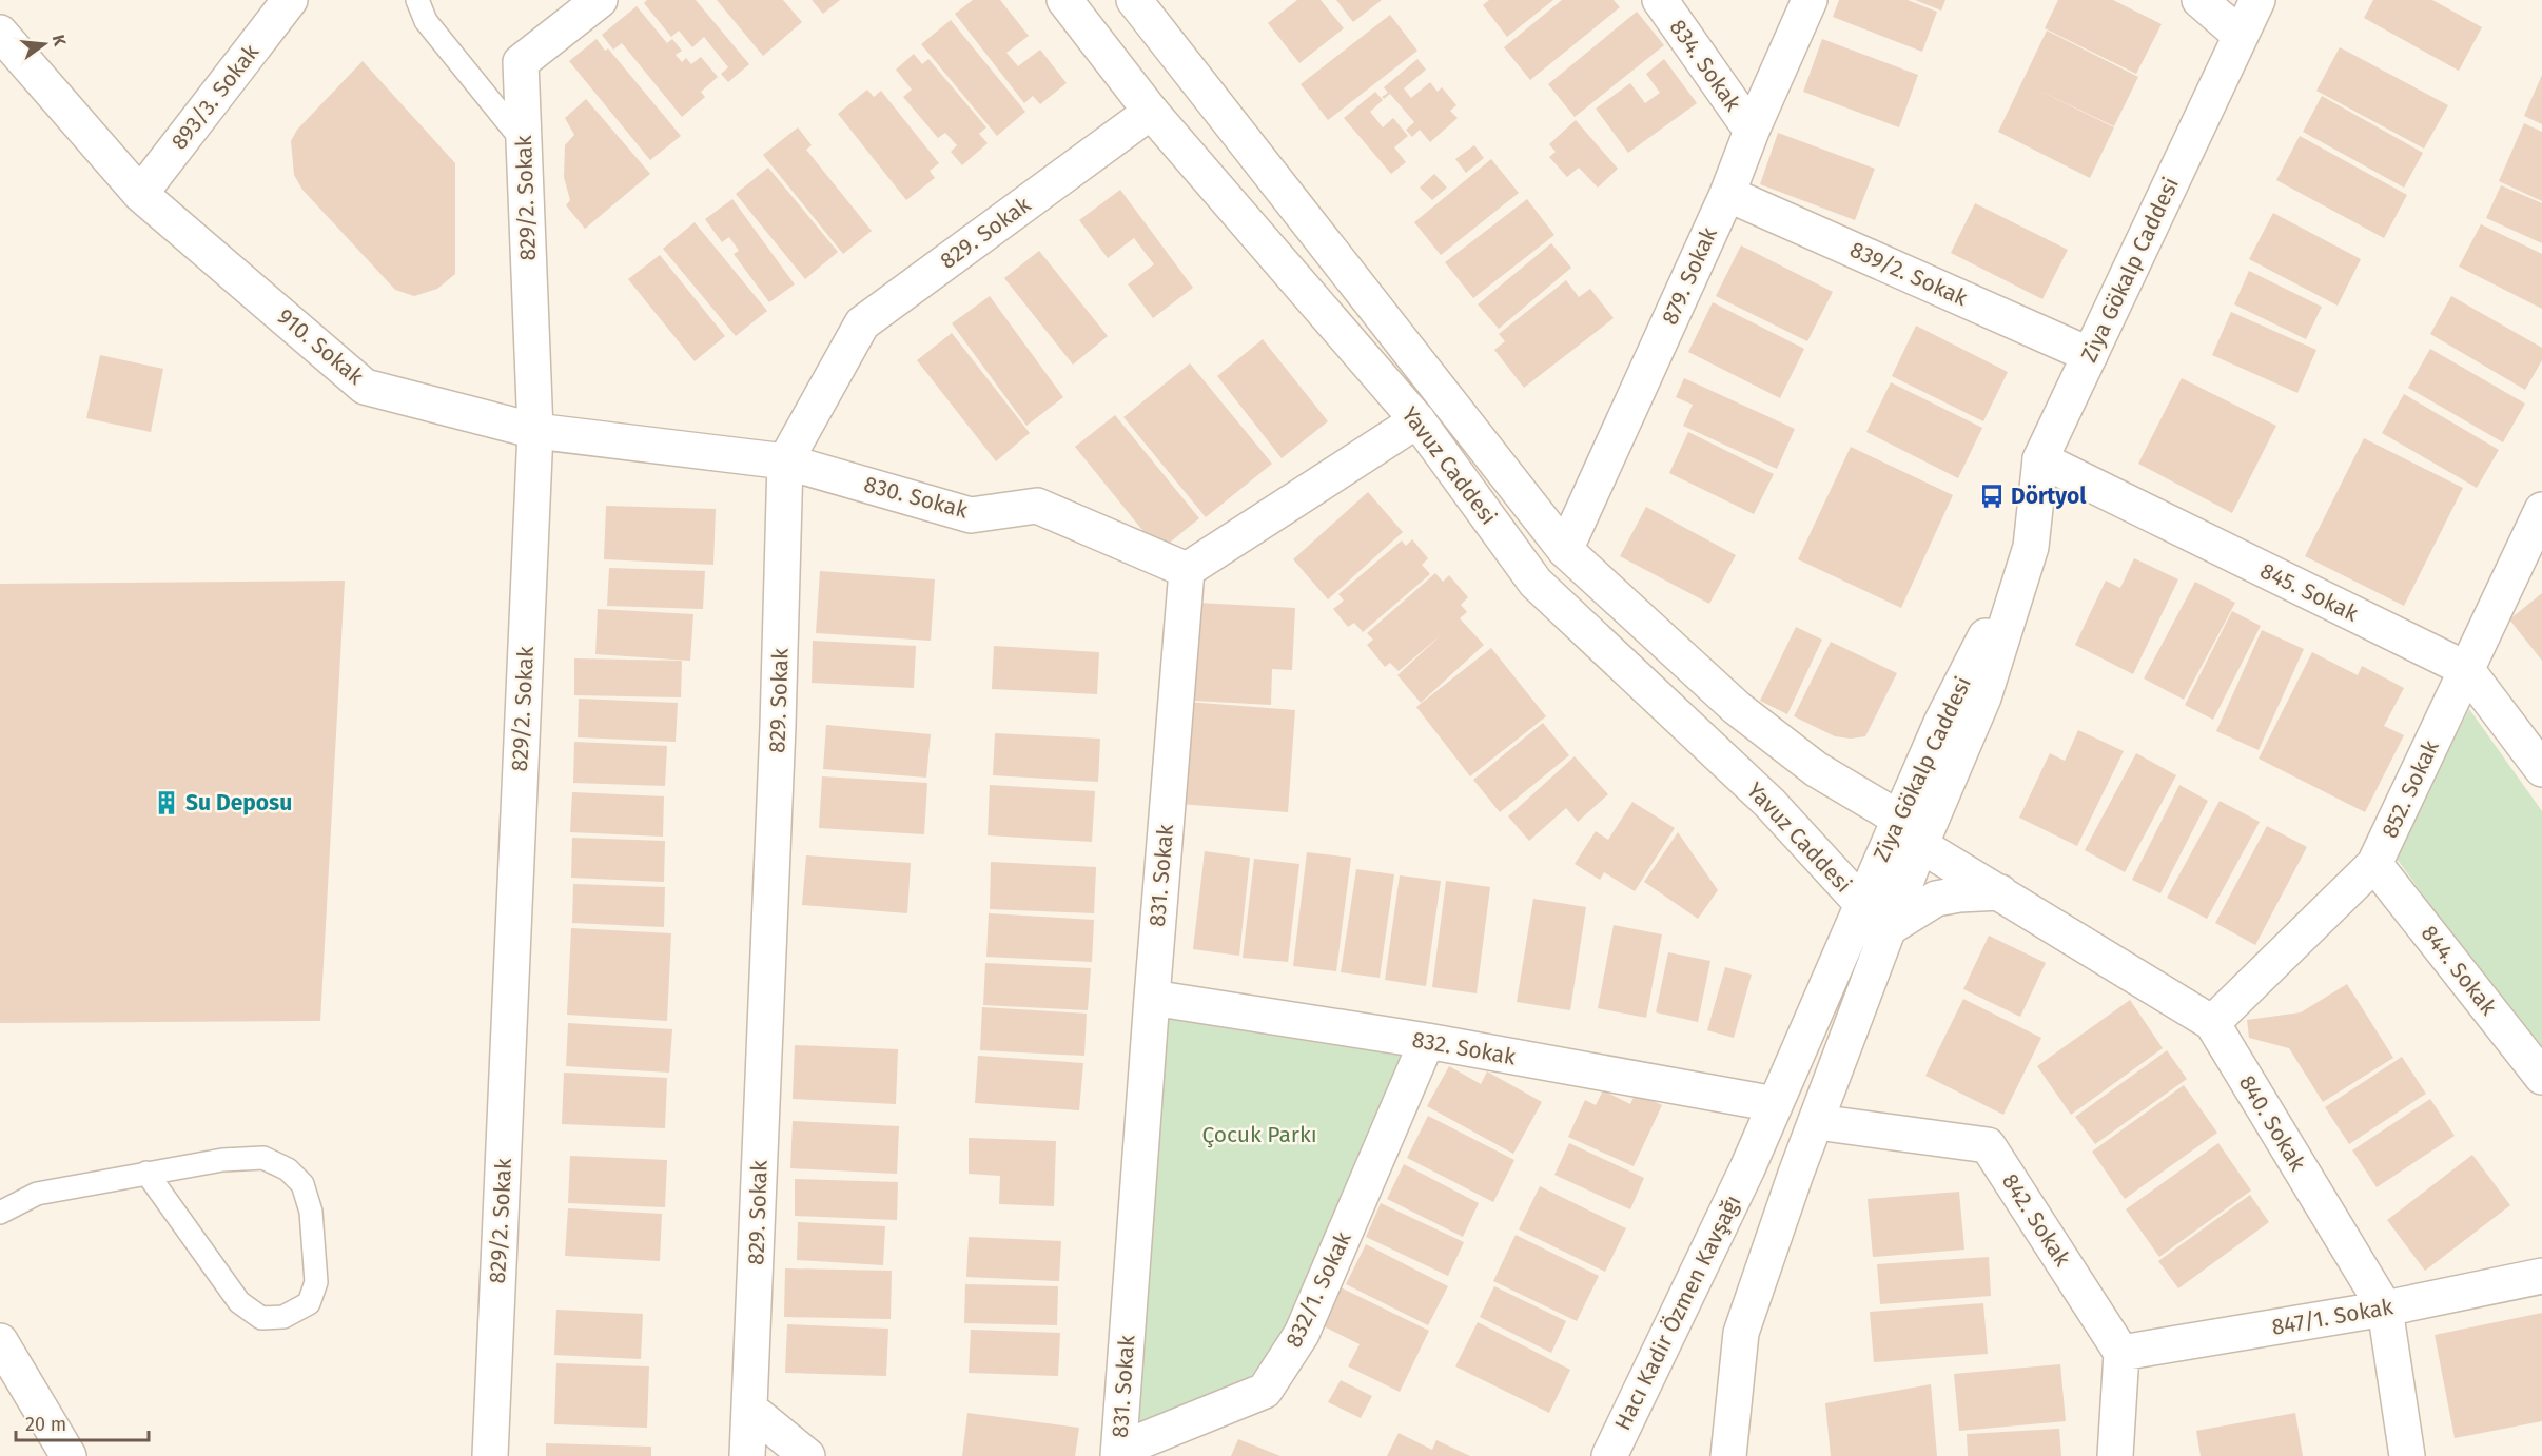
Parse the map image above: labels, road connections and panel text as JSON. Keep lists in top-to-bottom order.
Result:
{
  "streets": {
    "street": [
      "834. Sokak",
      "893/3. Sokak",
      "829/2. Sokak",
      "829. Sokak",
      "Ziya Gökalp Caddesi",
      "839/2. Sokak",
      "879. Sokak",
      "910. Sokak",
      "Yavuz Caddesi",
      "830. Sokak",
      "845. Sokak",
      "852. Sokak",
      "831. Sokak",
      "844. Sokak",
      "832. Sokak",
      "840. Sokak",
      "842. Sokak",
      "832/1. Sokak",
      "Hacı Kadir Özmen Kavşağı",
      "847/1. Sokak"
    ]
  },
  "crossings": [
    ["834. Sokak", "879. Sokak"],
    ["893/3. Sokak", "910. Sokak"],
    ["829/2. Sokak", "910. Sokak"],
    ["829. Sokak", "910. Sokak"],
    ["829. Sokak", "Yavuz Caddesi"],
    ["829. Sokak", "830. Sokak"],
    ["Ziya Gökalp Caddesi", "839/2. Sokak"],
    ["Ziya Gökalp Caddesi", "Yavuz Caddesi"],
    ["Ziya Gökalp Caddesi", "845. Sokak"],
    ["Ziya Gökalp Caddesi", "832. Sokak"],
    ["Ziya Gökalp Caddesi", "840. Sokak"],
    ["Ziya Gökalp Caddesi", "842. Sokak"],
    ["Ziya Gökalp Caddesi", "Hacı Kadir Özmen Kavşağı"],
    ["839/2. Sokak", "879. Sokak"],
    ["879. Sokak", "Yavuz Caddesi"],
    ["910. Sokak", "830. Sokak"],
    ["830. Sokak", "831. Sokak"],
    ["845. Sokak", "852. Sokak"],
    ["852. Sokak", "844. Sokak"],
    ["852. Sokak", "840. Sokak"],
    ["831. Sokak", "832. Sokak"],
    ["831. Sokak", "832/1. Sokak"],
    ["832. Sokak", "832/1. Sokak"],
    ["840. Sokak", "847/1. Sokak"],
    ["842. Sokak", "847/1. Sokak"]
  ],
  "parks": ["Çocuk Parkı"],
  "places": {
    "bus stop": ["Dörtyol"],
    "building": ["Su Deposu"]
  },
  "scale_bar": "20 m",
  "north": "right"
}
